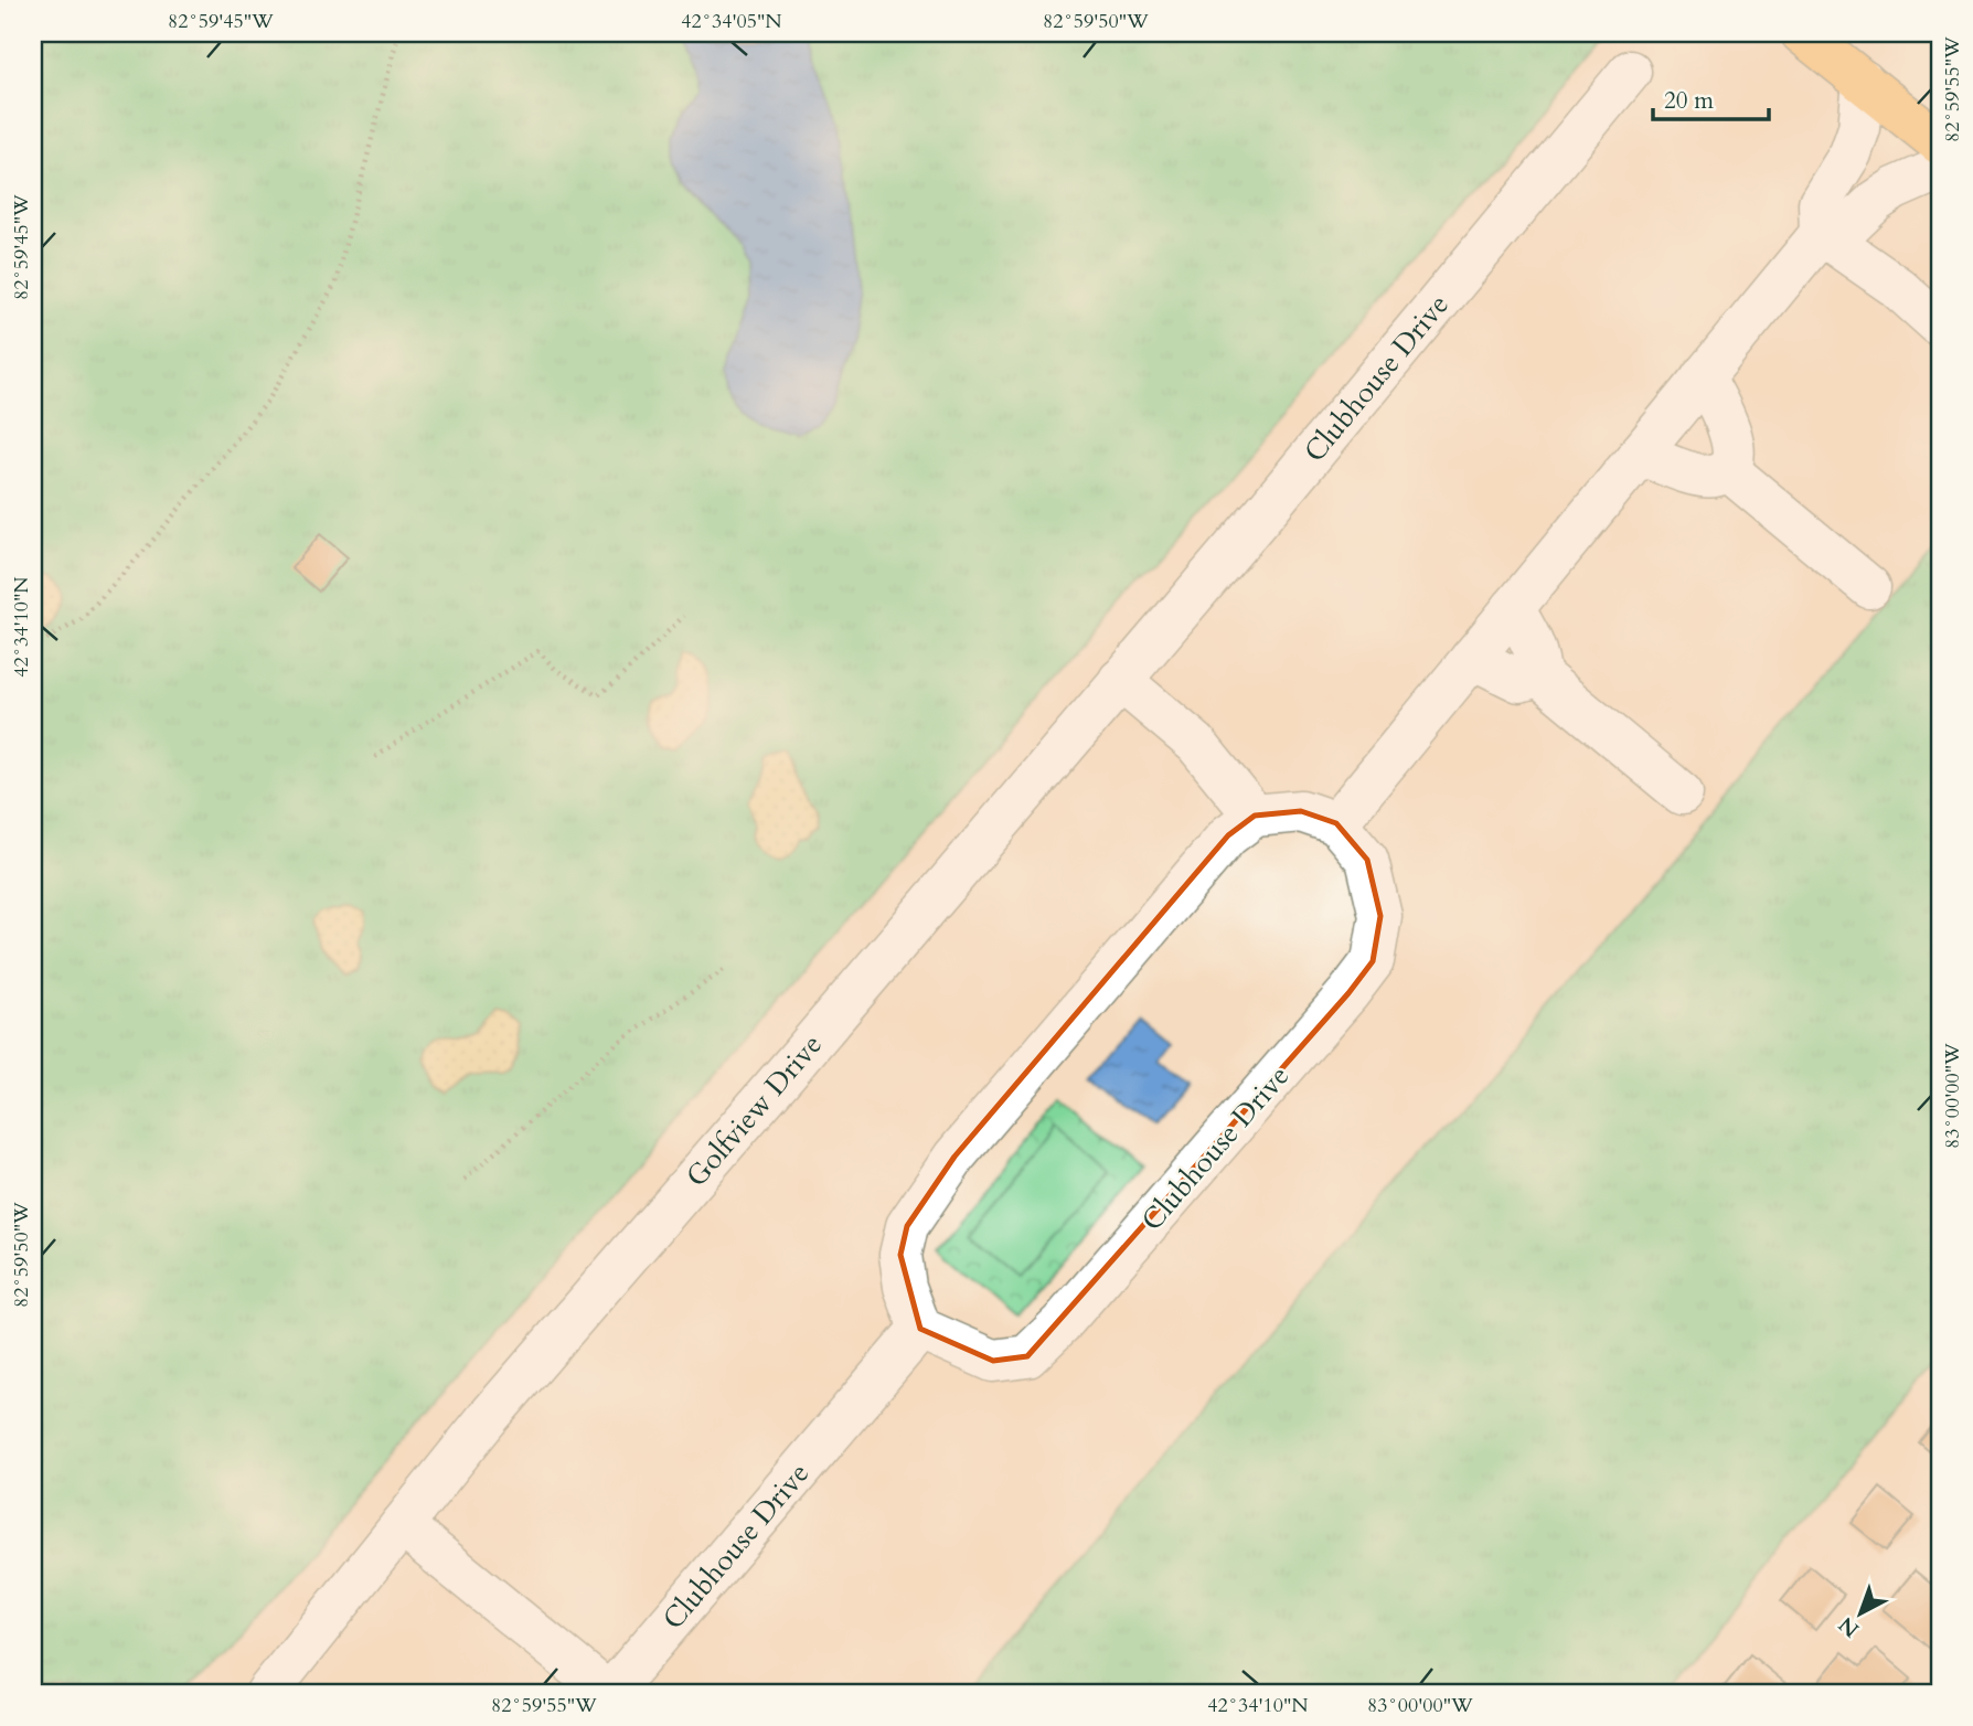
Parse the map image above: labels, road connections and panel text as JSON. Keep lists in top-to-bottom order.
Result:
{
  "streets": {
    "street": ["Clubhouse Drive", "Golfview Drive"]
  },
  "crossings": [
    ["Clubhouse Drive", "Golfview Drive"]
  ],
  "scale_bar": "20 m",
  "north": "bottom left",
  "coordinates": [
    "82°59'45\"W",
    "42°34'05\"N",
    "82°59'50\"W",
    "82°59'55\"W",
    "42°34'10\"N",
    "83°00'00\"W"
  ]
}
